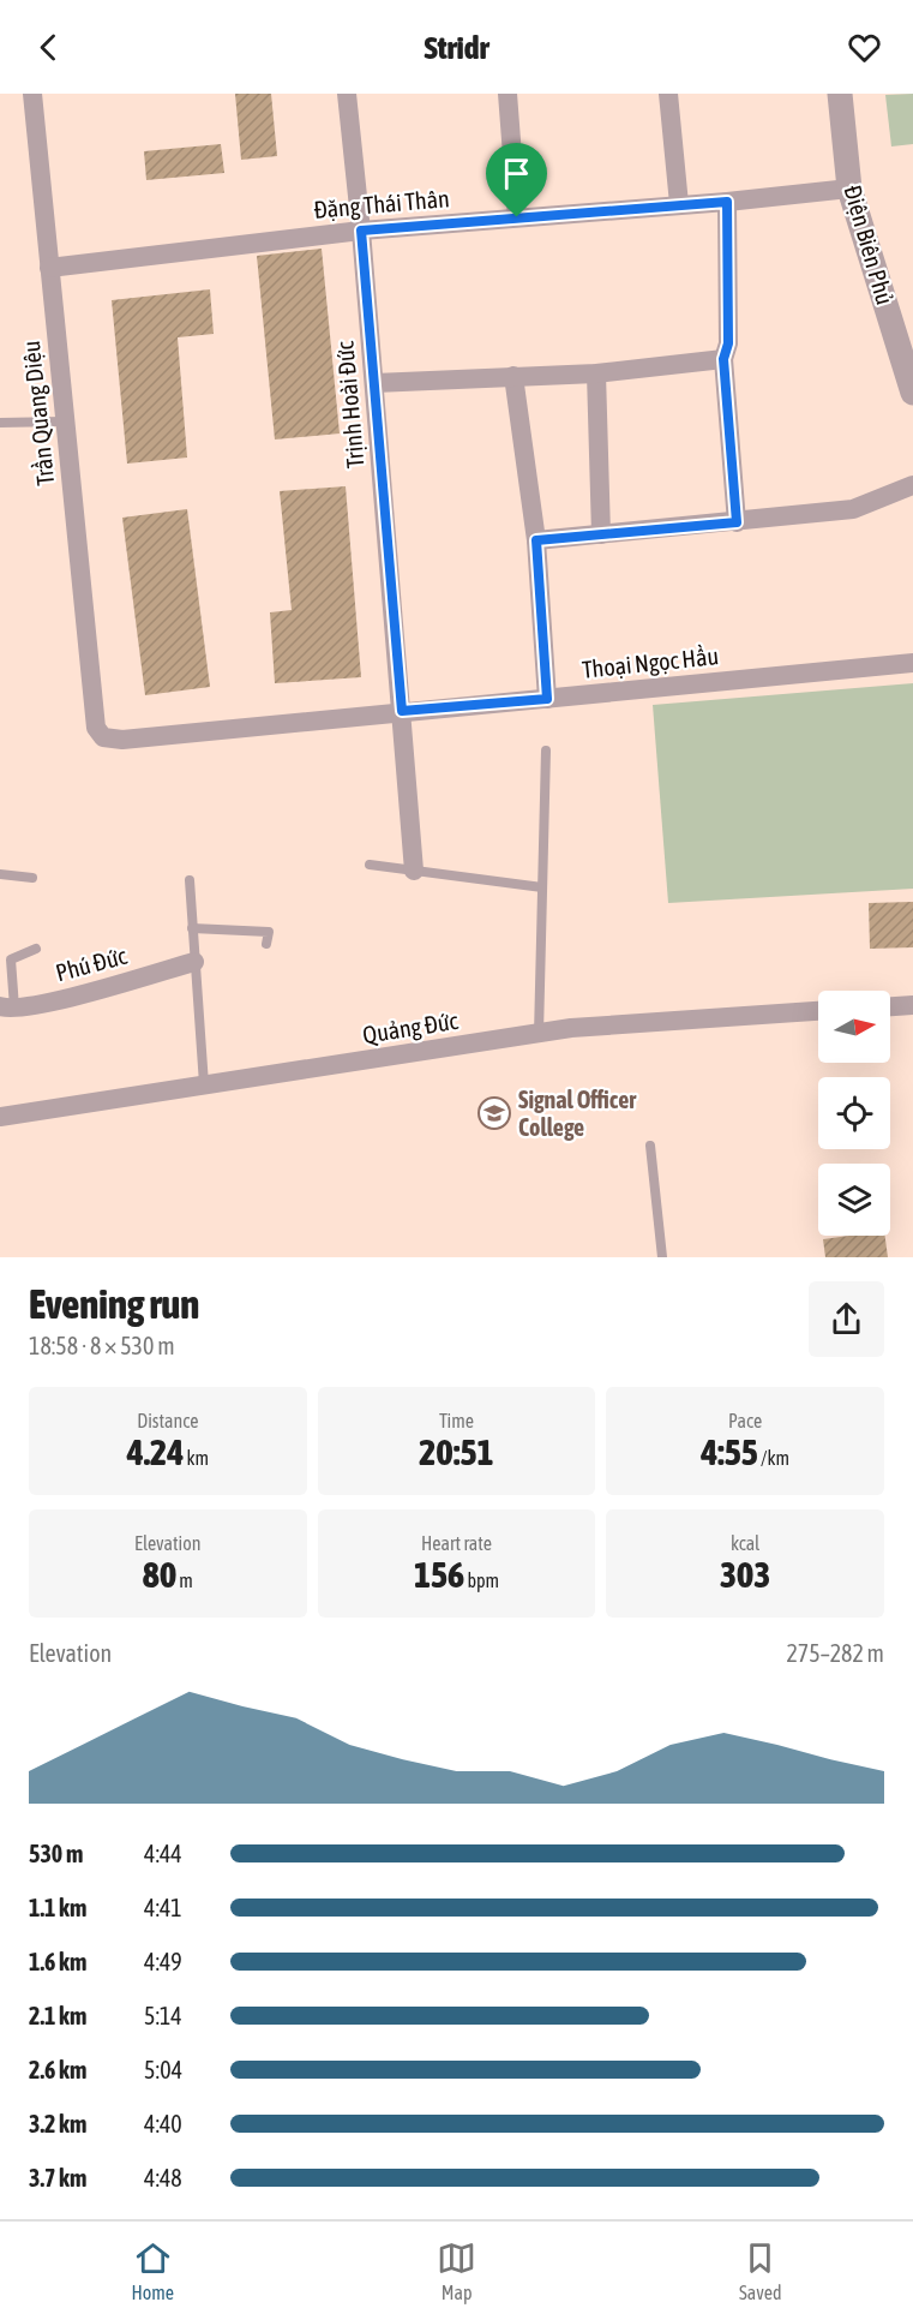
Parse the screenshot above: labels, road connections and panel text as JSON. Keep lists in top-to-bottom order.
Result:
{
  "streets": {
    "street": [
      "Đặng Thái Thân",
      "Điện Biên Phủ",
      "Trịnh Hoài Đức",
      "Trần Quang Diệu",
      "Thoại Ngọc Hầu",
      "Phú Đức",
      "Quảng Đức"
    ]
  },
  "crossings": [
    ["Đặng Thái Thân", "Điện Biên Phủ"],
    ["Đặng Thái Thân", "Trịnh Hoài Đức"],
    ["Đặng Thái Thân", "Trần Quang Diệu"],
    ["Trịnh Hoài Đức", "Thoại Ngọc Hầu"],
    ["Trần Quang Diệu", "Thoại Ngọc Hầu"]
  ],
  "places": {
    "school or university": ["Signal Officer College"]
  },
  "north": "right",
  "page": {
    "header": "Stridr",
    "heading": ["Evening run", "18:58 · 8 × 530 m"],
    "stats": [
      ["Distance", "4.24 km"],
      ["Time", "20:51"],
      ["Pace", "4:55 /km"],
      ["Elevation", "80 m"],
      ["Heart rate", "156 bpm"],
      ["kcal", "303"]
    ],
    "chart": ["Elevation", "275–282 m"],
    "list": [
      {
        "name": "530 m",
        "note": "4:44"
      },
      {
        "name": "1.1 km",
        "note": "4:41"
      },
      {
        "name": "1.6 km",
        "note": "4:49"
      },
      {
        "name": "2.1 km",
        "note": "5:14"
      },
      {
        "name": "2.6 km",
        "note": "5:04"
      },
      {
        "name": "3.2 km",
        "note": "4:40"
      },
      {
        "name": "3.7 km",
        "note": "4:48"
      }
    ],
    "tabs": ["Home", "Map", "Saved"]
  }
}
